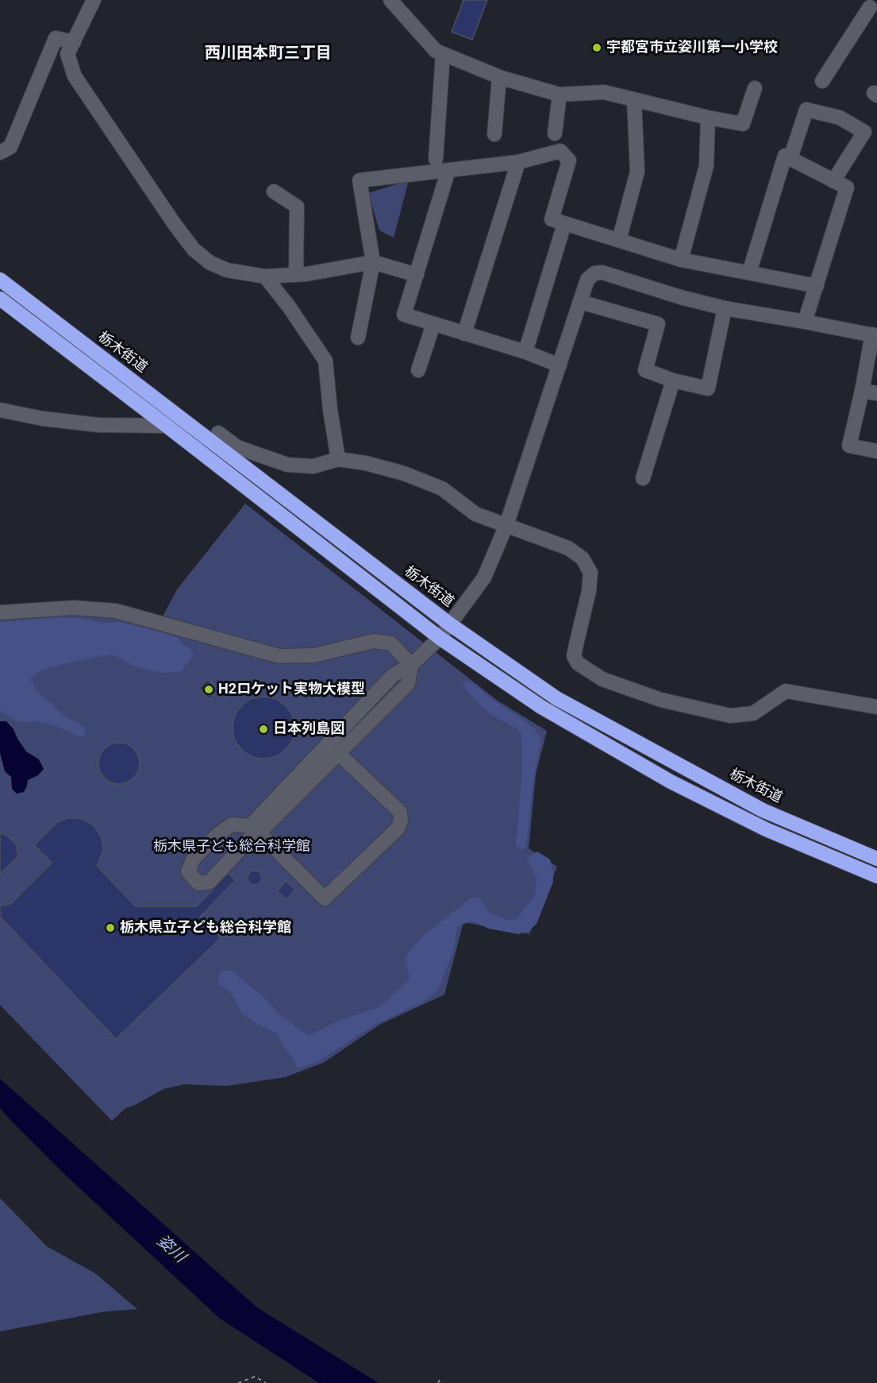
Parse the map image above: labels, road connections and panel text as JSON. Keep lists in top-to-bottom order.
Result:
{
  "streets": {
    "highway": ["栃木街道"]
  },
  "districts": ["西川田本町三丁目"],
  "water": ["姿川"],
  "parks": ["栃木県子ども総合科学館"],
  "places": [
    "宇都宮市立姿川第一小学校",
    "H2ロケット実物大模型",
    "日本列島図",
    "栃木県立子ども総合科学館"
  ]
}
